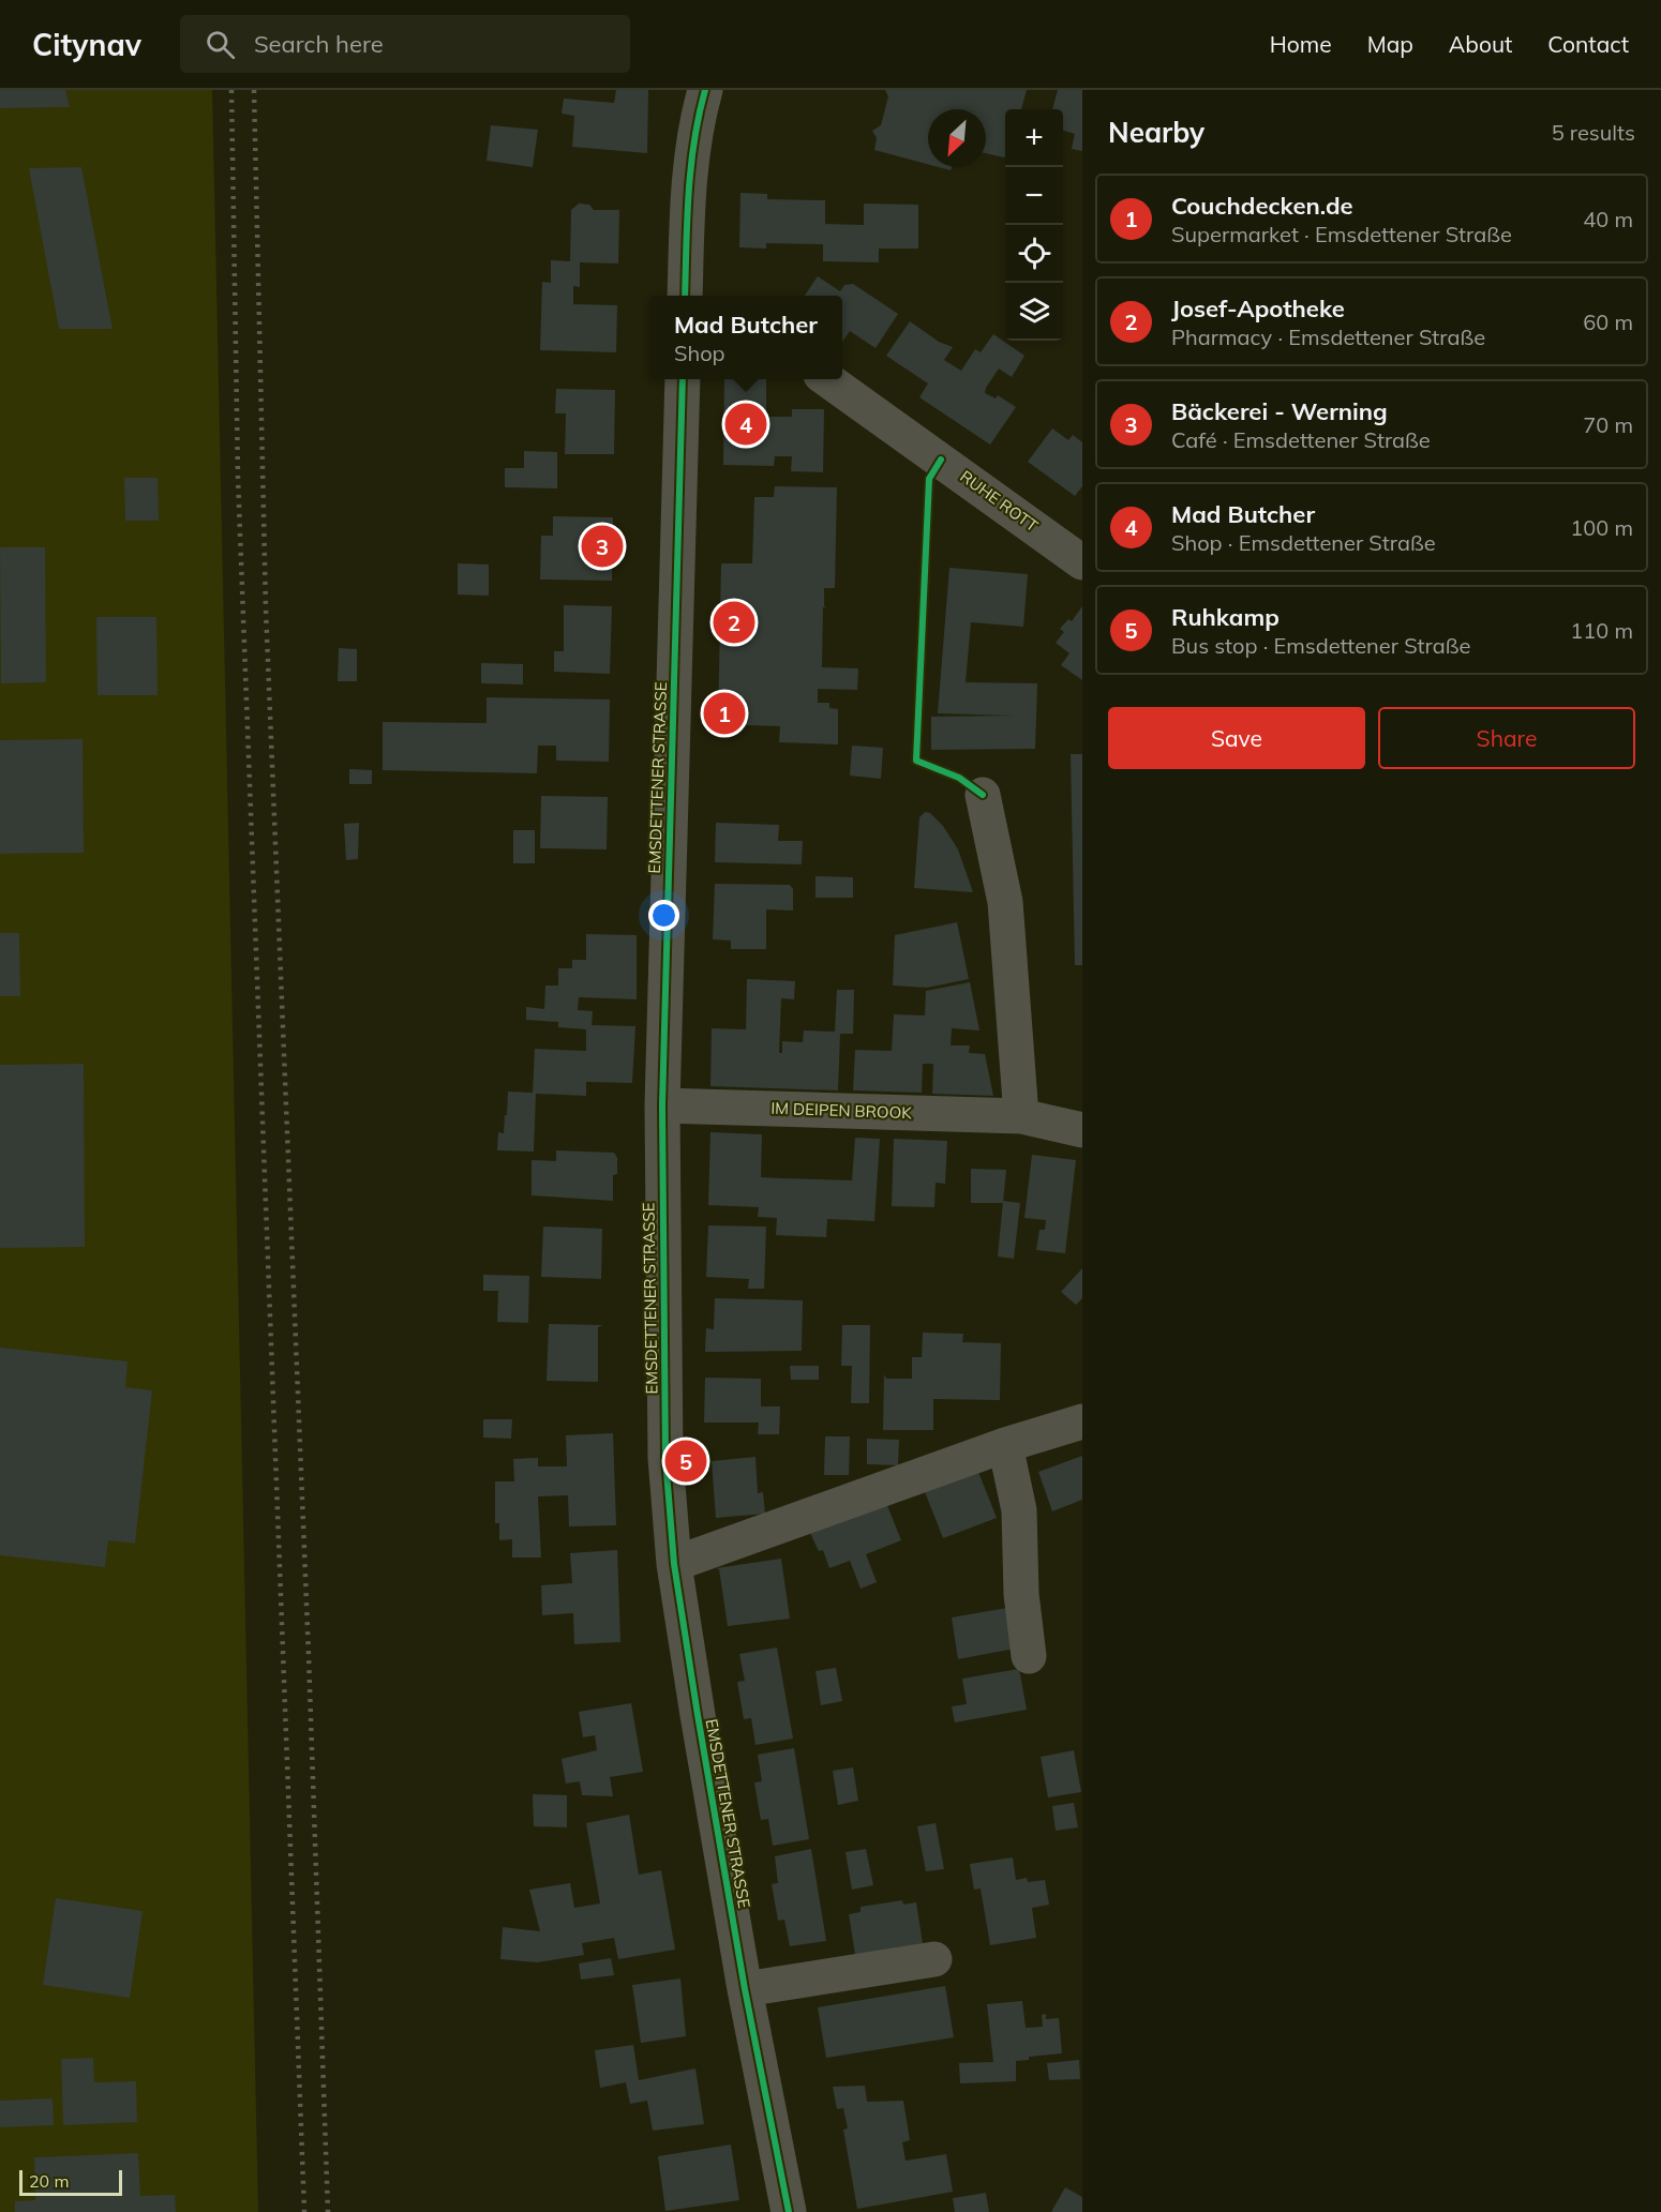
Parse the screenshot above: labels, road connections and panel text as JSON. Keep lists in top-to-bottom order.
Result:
{
  "streets": {
    "street": ["RUHE ROTT", "EMSDETTENER STRASSE", "IM DEIPEN BROOK"]
  },
  "crossings": [
    ["EMSDETTENER STRASSE", "IM DEIPEN BROOK"]
  ],
  "scale_bar": "20 m",
  "north": "bottom left",
  "page": {
    "header": "Citynav",
    "search": "Search here",
    "nav": [
      "Home",
      "Map",
      "About",
      "Contact"
    ],
    "heading": ["Nearby", "5 results"],
    "map_buttons": ["+", "−"],
    "list": [
      {
        "mark": "1",
        "name": "Couchdecken.de",
        "note": "Supermarket · Emsdettener Straße",
        "value": "40 m"
      },
      {
        "mark": "2",
        "name": "Josef-Apotheke",
        "note": "Pharmacy · Emsdettener Straße",
        "value": "60 m"
      },
      {
        "mark": "3",
        "name": "Bäckerei - Werning",
        "note": "Café · Emsdettener Straße",
        "value": "70 m"
      },
      {
        "mark": "4",
        "name": "Mad Butcher",
        "note": "Shop · Emsdettener Straße",
        "value": "100 m"
      },
      {
        "mark": "5",
        "name": "Ruhkamp",
        "note": "Bus stop · Emsdettener Straße",
        "value": "110 m"
      }
    ],
    "popup": ["Mad Butcher", "Shop"],
    "pins": [
      "4",
      "3",
      "2",
      "1",
      "5"
    ],
    "buttons": ["Save", "Share"],
    "scale": "20 m"
  }
}
